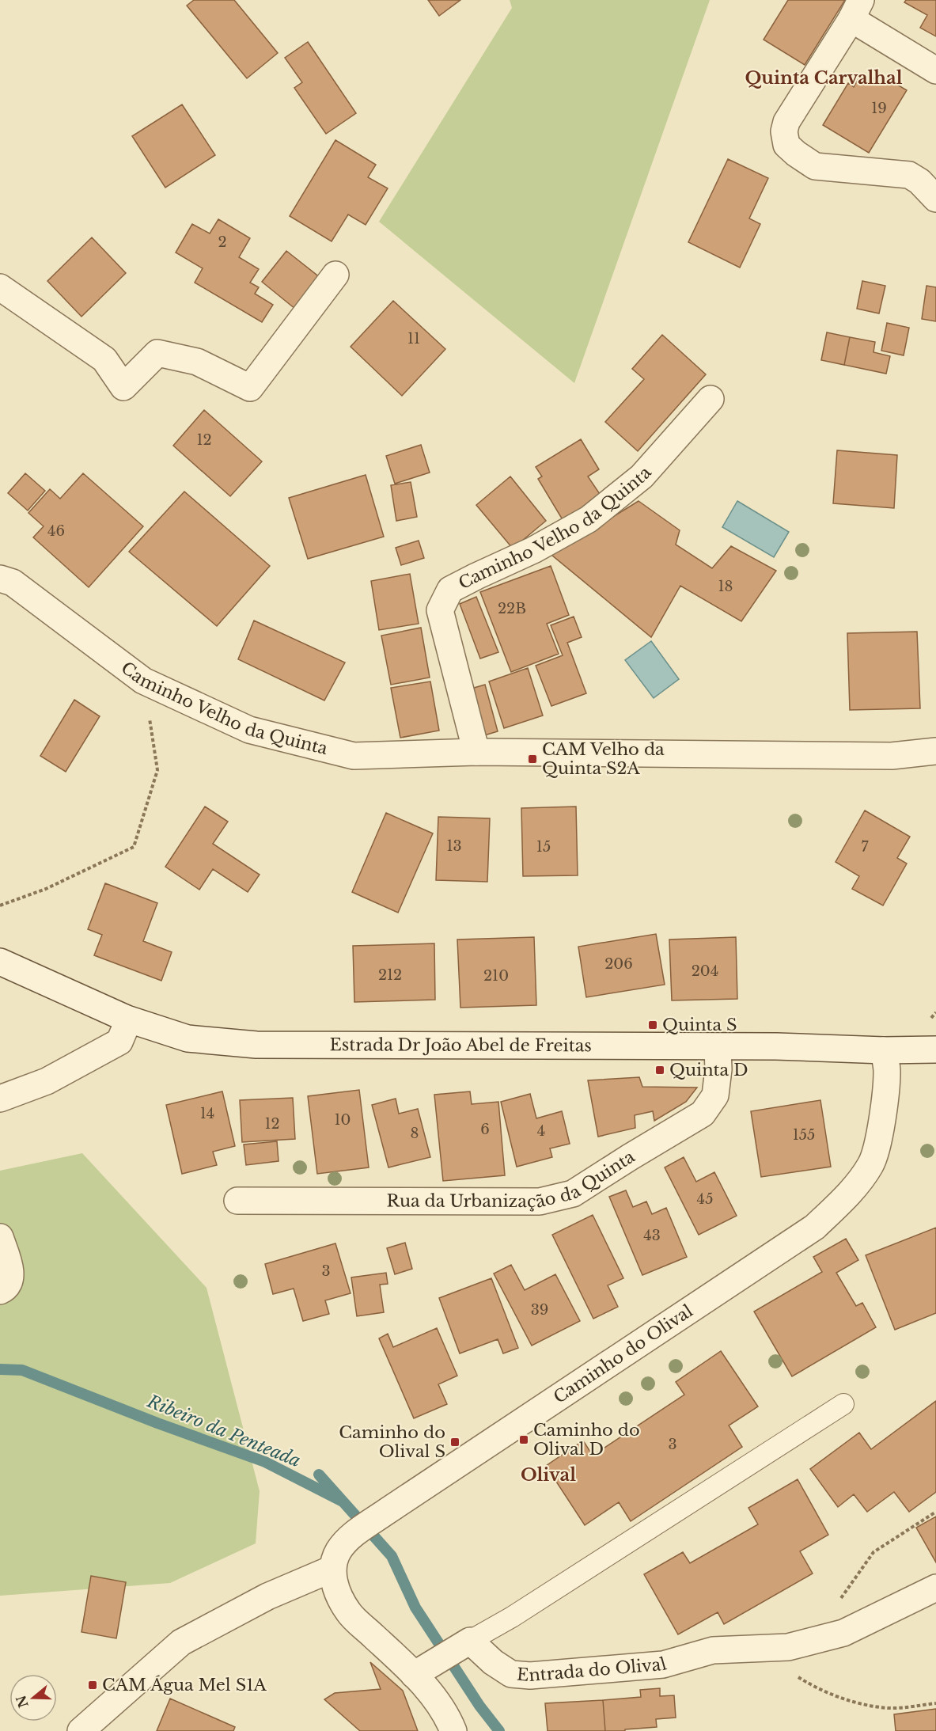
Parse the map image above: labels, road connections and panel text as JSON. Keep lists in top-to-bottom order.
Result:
{
  "streets": {
    "street": [
      "Caminho Velho da Quinta",
      "Estrada Dr João Abel de Freitas",
      "Rua da Urbanização da Quinta",
      "Caminho do Olival",
      "Entrada do Olival"
    ]
  },
  "crossings": [
    ["Estrada Dr João Abel de Freitas", "Rua da Urbanização da Quinta"],
    ["Estrada Dr João Abel de Freitas", "Caminho do Olival"]
  ],
  "districts": ["Quinta Carvalhal", "Olival"],
  "water": ["Ribeiro da Penteada"],
  "places": {
    "transit": [
      "CAM Velho da Quinta S2A",
      "Quinta S",
      "Quinta D",
      "Caminho do Olival D",
      "Caminho do Olival S",
      "CAM Água Mel S1A"
    ]
  },
  "house_numbers": [
    "19",
    "2",
    "11",
    "12",
    "46",
    "18",
    "22B",
    "13",
    "15",
    "7",
    "206",
    "204",
    "212",
    "210",
    "14",
    "10",
    "12",
    "6",
    "4",
    "8",
    "155",
    "45",
    "43",
    "3",
    "39",
    "3"
  ],
  "north": "left"
}
